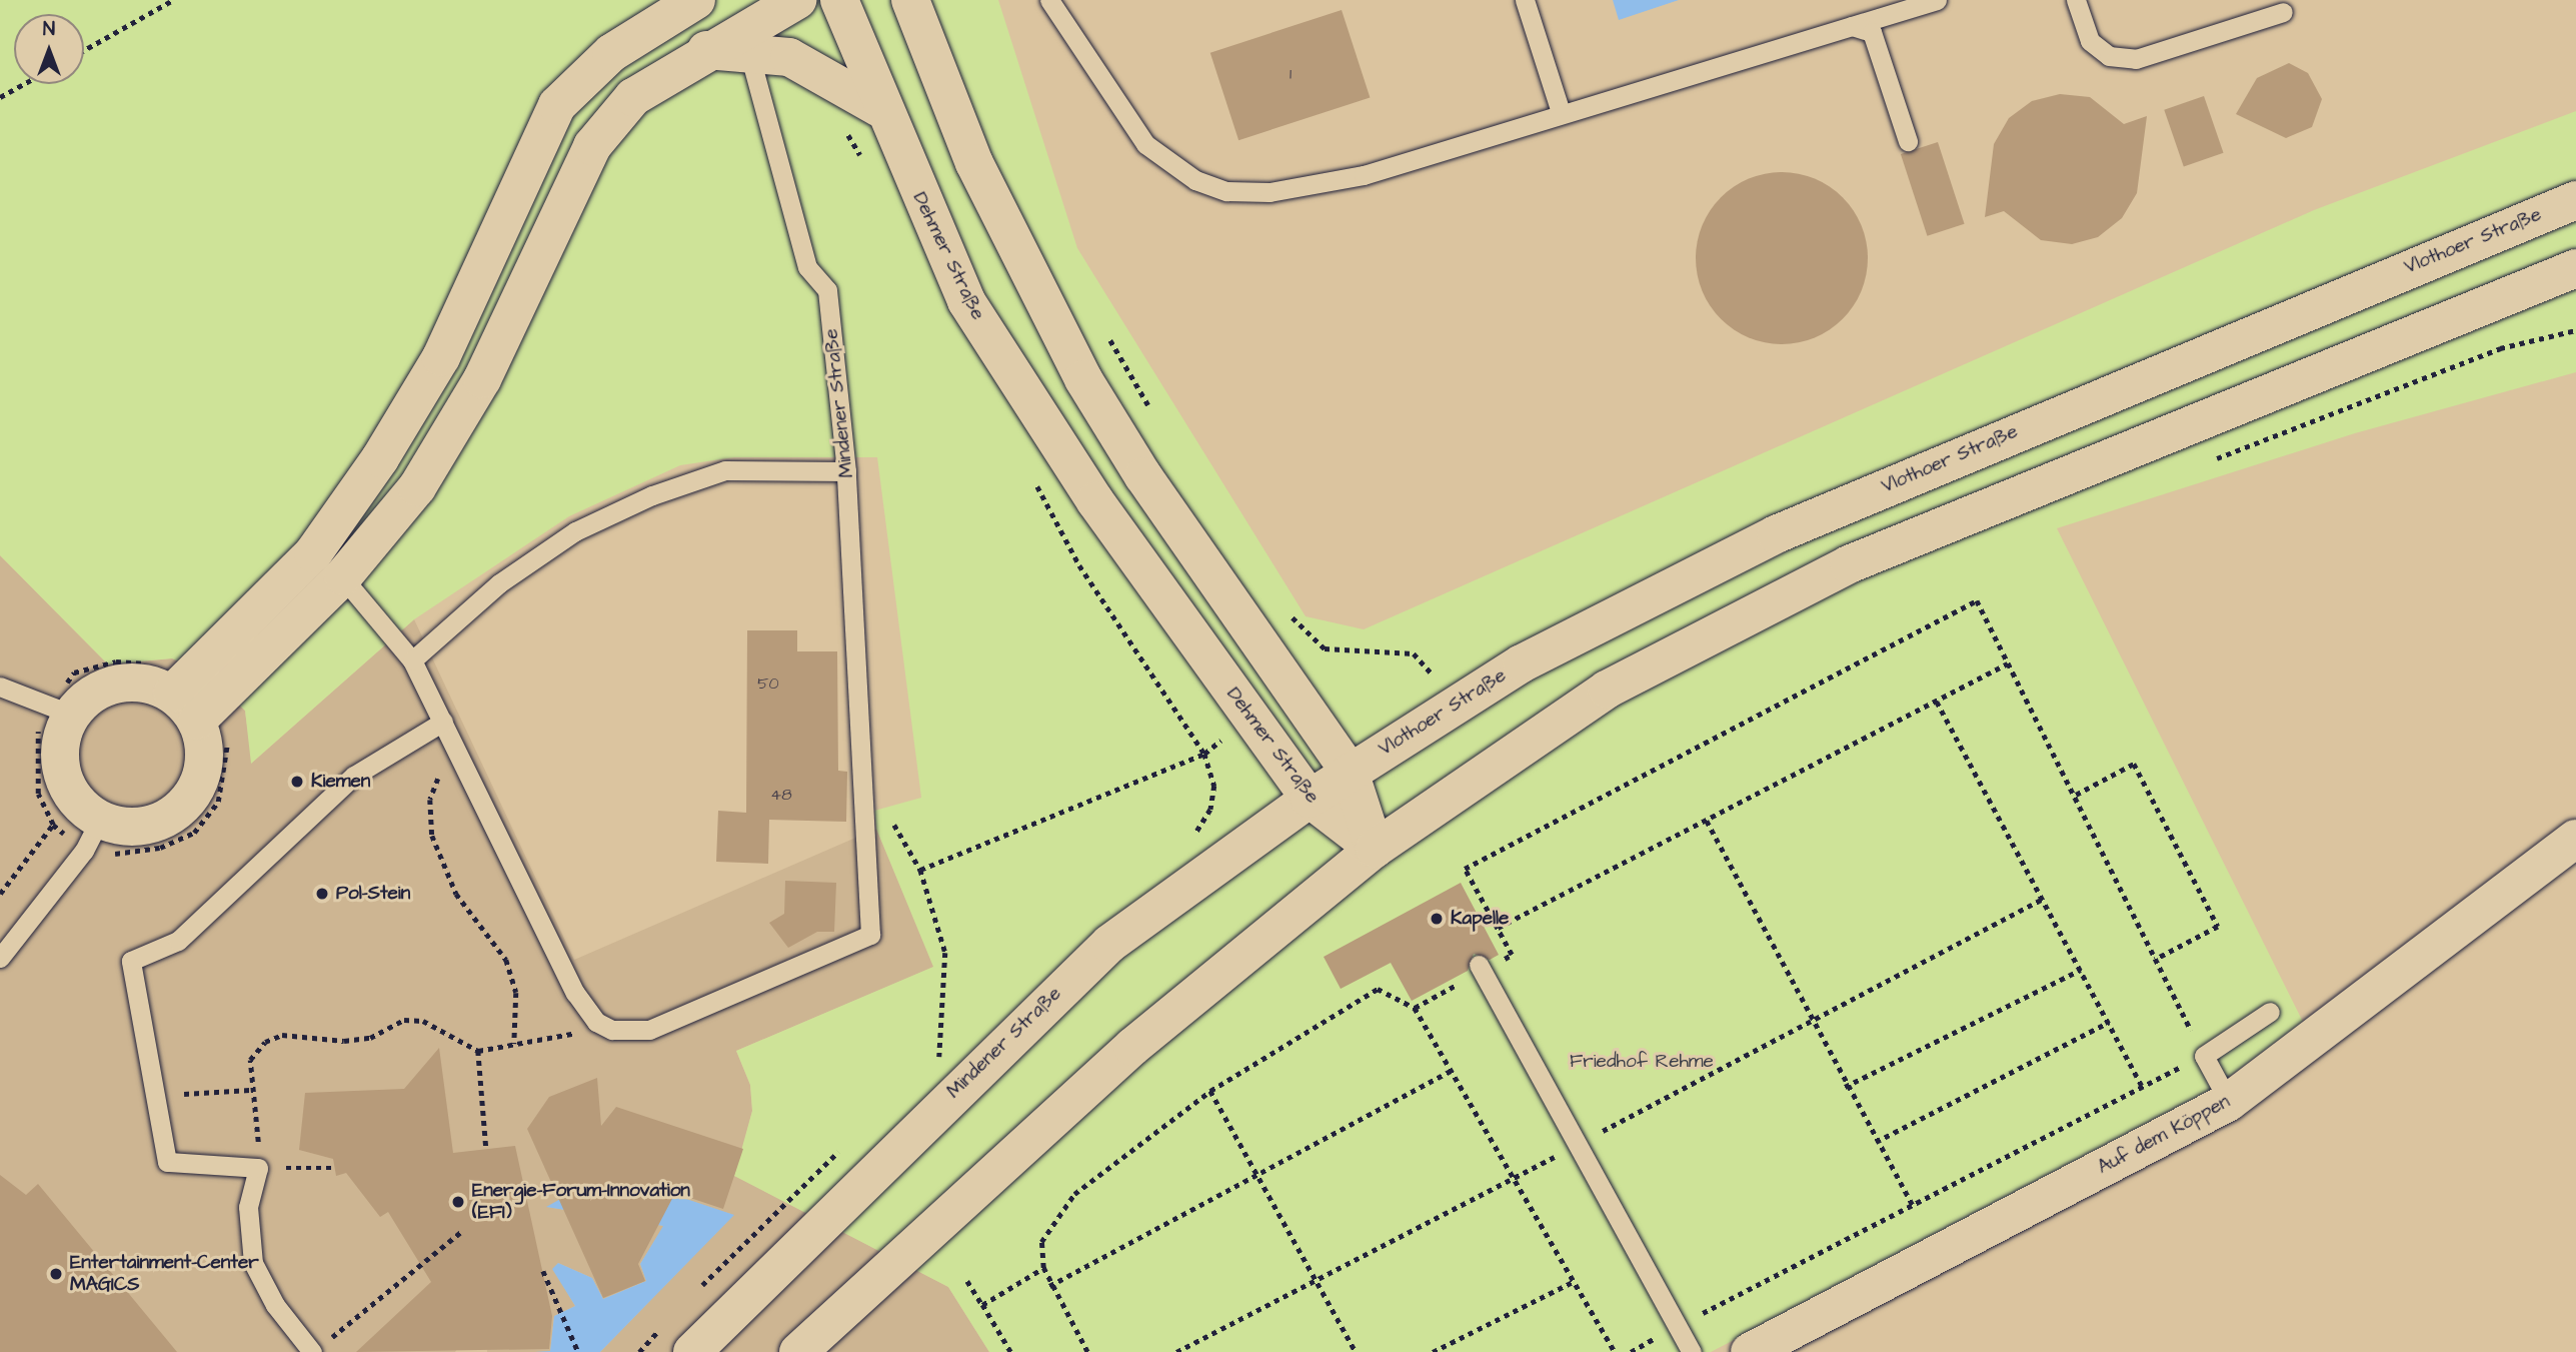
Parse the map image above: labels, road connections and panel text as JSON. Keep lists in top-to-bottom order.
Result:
{
  "streets": {
    "street": [
      "Vlothoer Straße",
      "Dehmer Straße",
      "Mindener Straße",
      "Auf dem Köppen"
    ]
  },
  "crossings": [
    ["Vlothoer Straße", "Mindener Straße"],
    ["Dehmer Straße", "Mindener Straße"]
  ],
  "parks": ["Friedhof Rehme"],
  "places": [
    "Kiemen",
    "Pol-Stein",
    "Kapelle",
    "Energie-Forum-Innovation (EFI)",
    "Entertainment-Center MAGICS"
  ],
  "house_numbers": ["1", "50", "48"],
  "north": "top"
}
